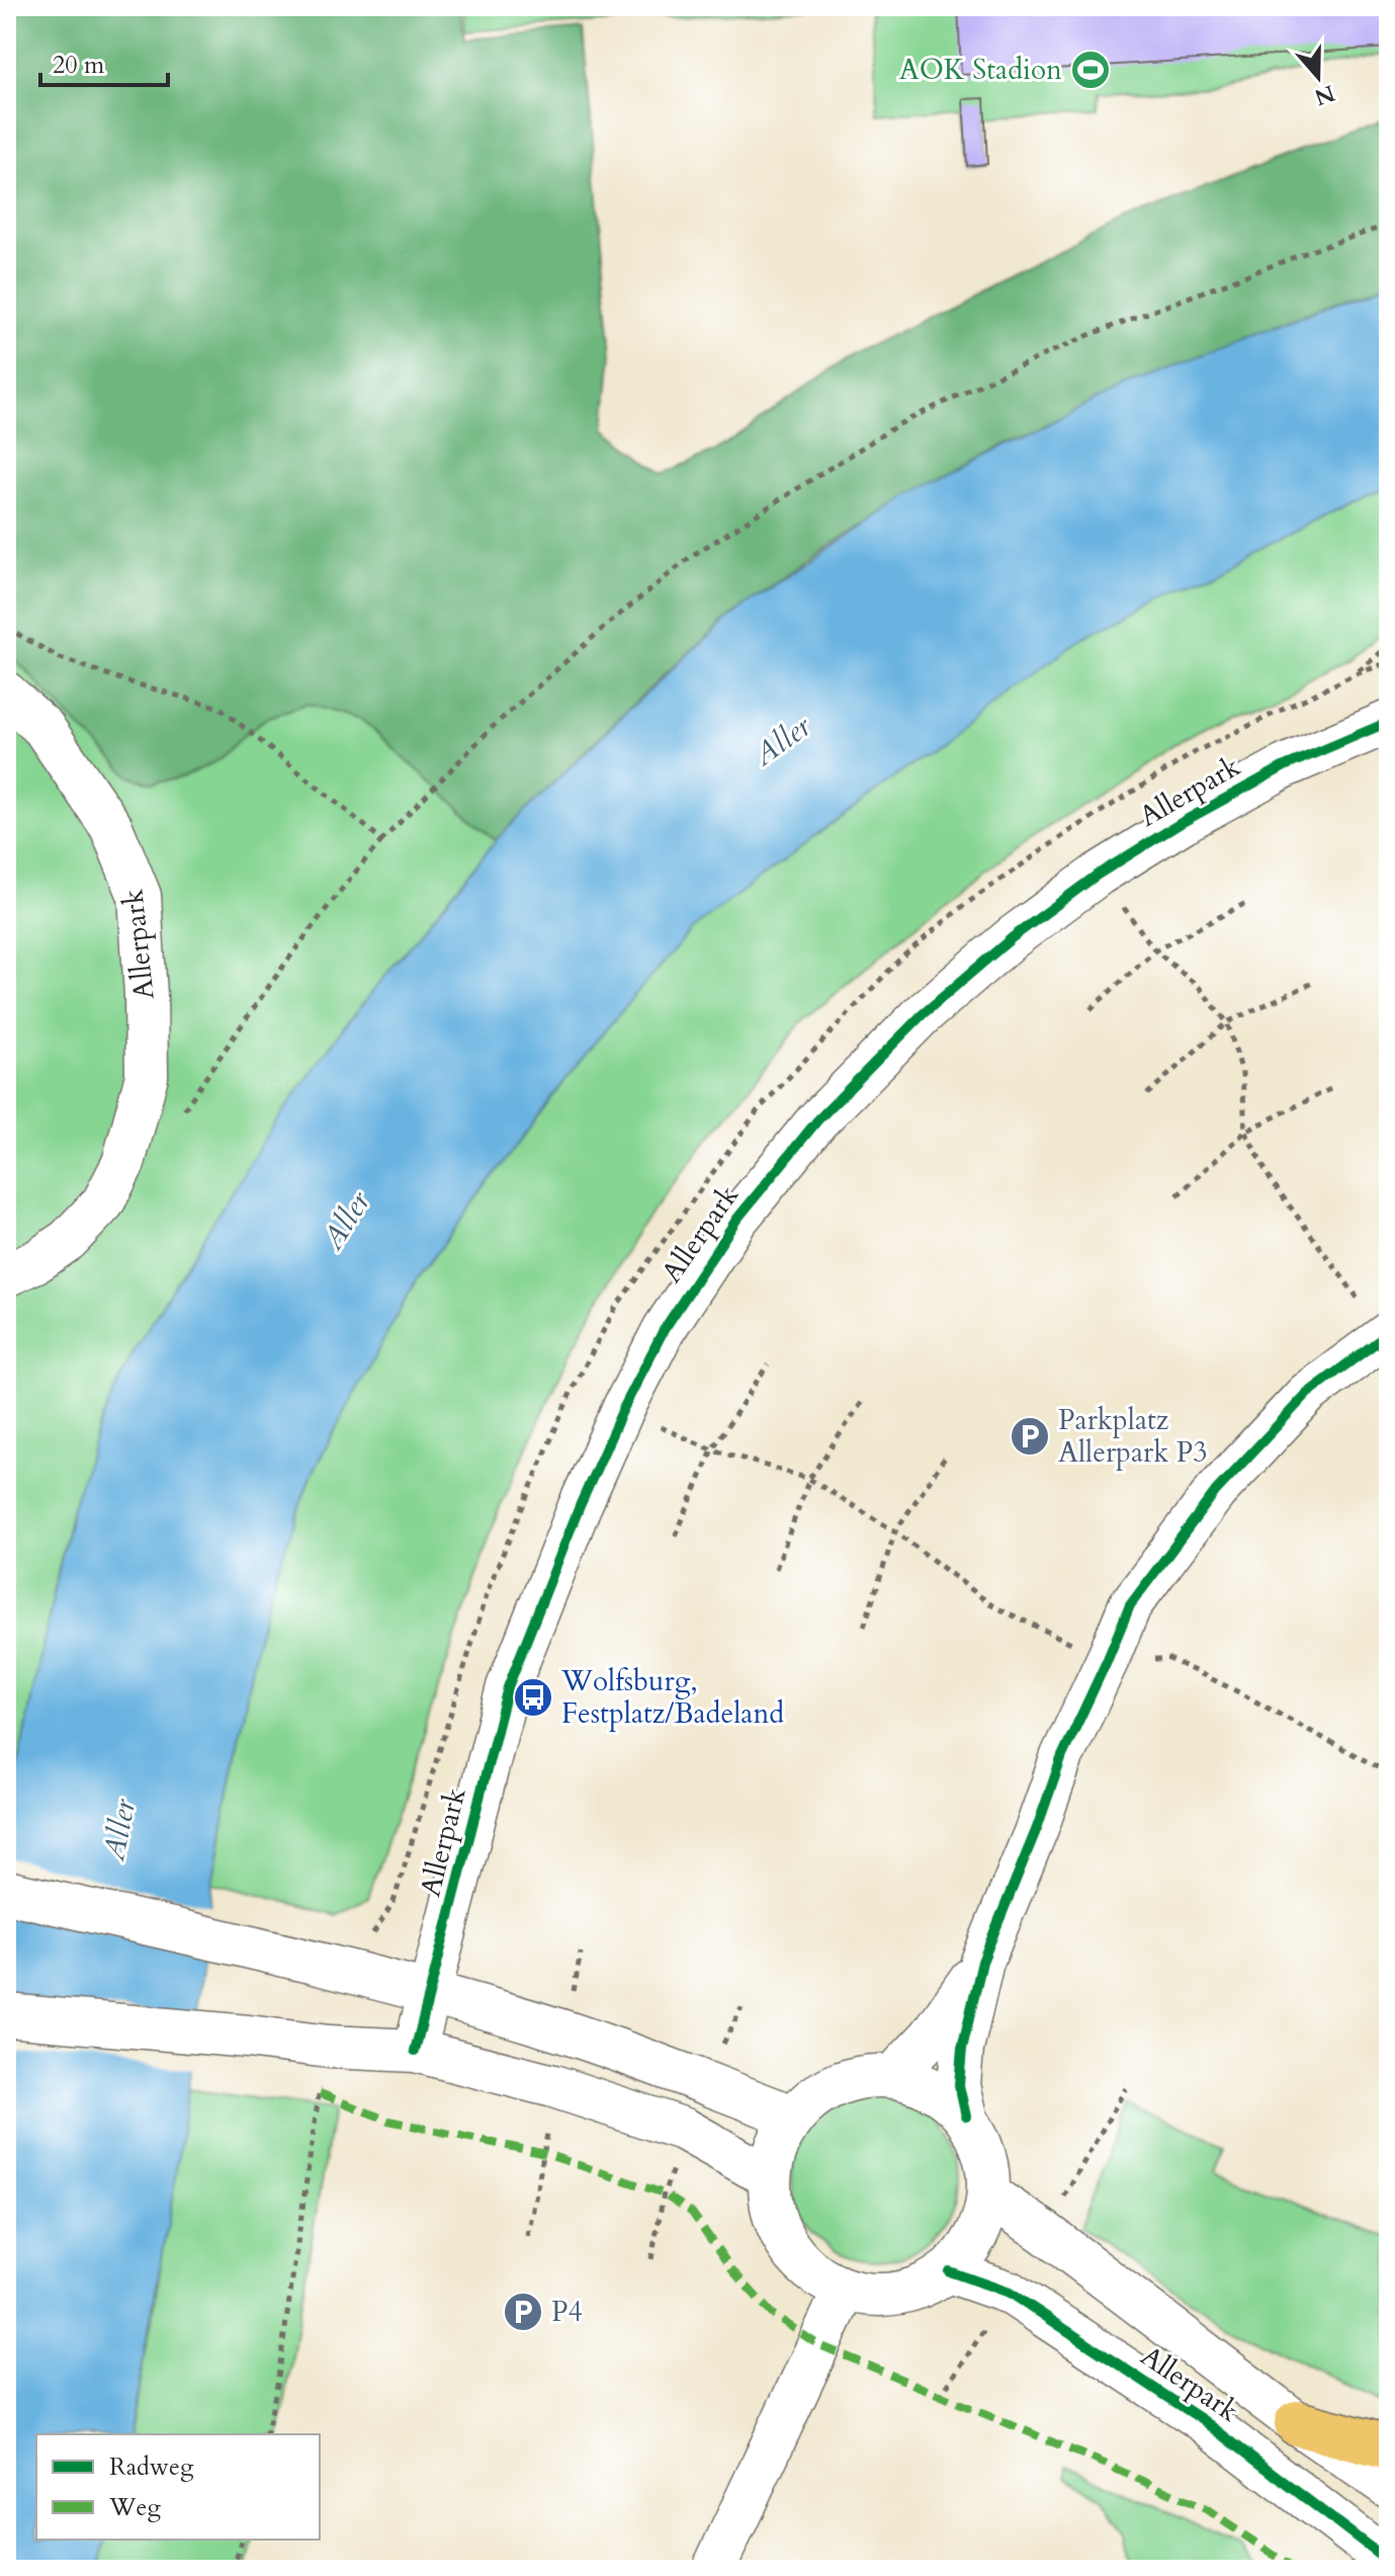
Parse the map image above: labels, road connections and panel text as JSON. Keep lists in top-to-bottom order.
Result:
{
  "streets": {
    "street": ["Allerpark"]
  },
  "water": ["Aller"],
  "places": {
    "sports": ["AOK Stadion"],
    "parking": ["Parkplatz Allerpark P3", "P4"],
    "bus stop": ["Wolfsburg, Festplatz/Badeland"]
  },
  "legend": ["Radweg", "Weg"],
  "scale_bar": "20 m",
  "north": "bottom"
}
